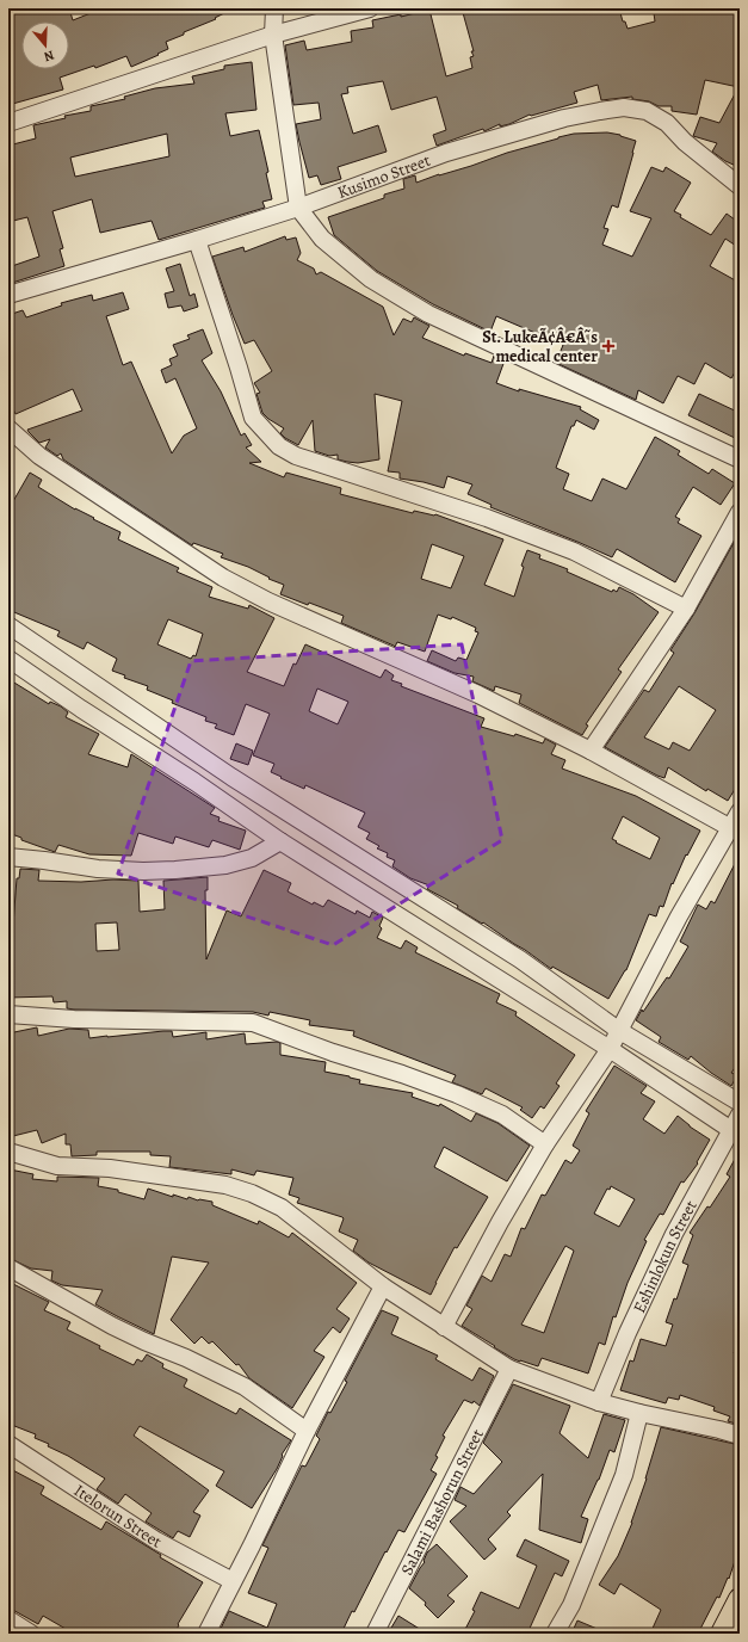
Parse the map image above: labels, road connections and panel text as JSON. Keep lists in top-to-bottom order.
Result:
{
  "streets": {
    "street": [
      "Kusimo Street",
      "Eshinlokun Street",
      "Salami Bashorun Street",
      "Itelorun Street"
    ]
  },
  "places": {
    "health": ["St. LukeÃ¢Â€Â˜s medical center"]
  },
  "north": "bottom"
}
